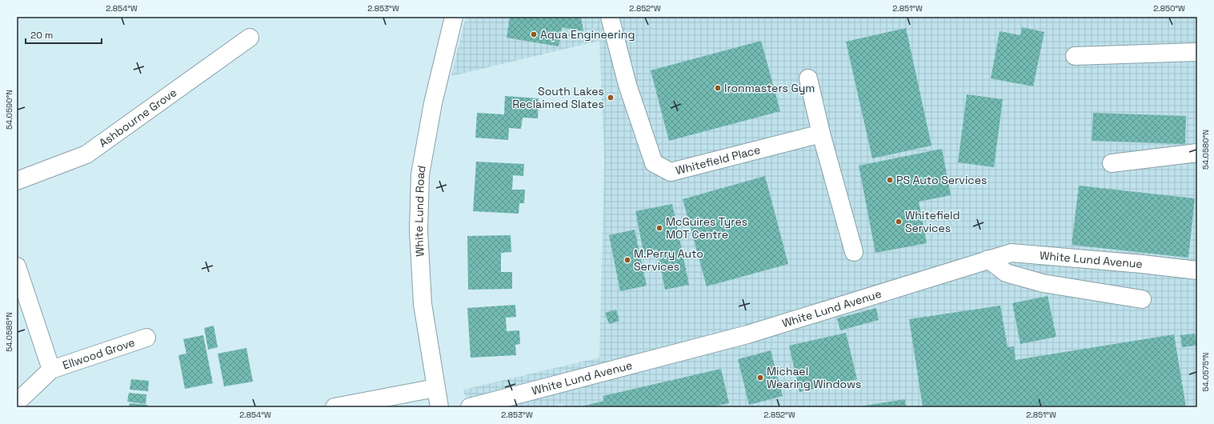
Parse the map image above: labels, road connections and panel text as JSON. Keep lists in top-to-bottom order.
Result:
{
  "streets": {
    "street": [
      "Ashbourne Grove",
      "Whitefield Place",
      "White Lund Road",
      "White Lund Avenue",
      "Ellwood Grove"
    ]
  },
  "places": [
    "Aqua Engineering",
    "Ironmasters Gym",
    "South Lakes Reclaimed Slates",
    "PS Auto Services",
    "Whitefield Services",
    "McGuires Tyres MOT Centre",
    "M.Perry Auto Services",
    "Michael Wearing Windows"
  ],
  "scale_bar": "20 m",
  "coordinates": [
    "2.854°W",
    "2.853°W",
    "2.852°W",
    "2.851°W",
    "2.850°W",
    "54.0590°N",
    "54.0580°N",
    "54.0585°N",
    "54.0575°N"
  ]
}
